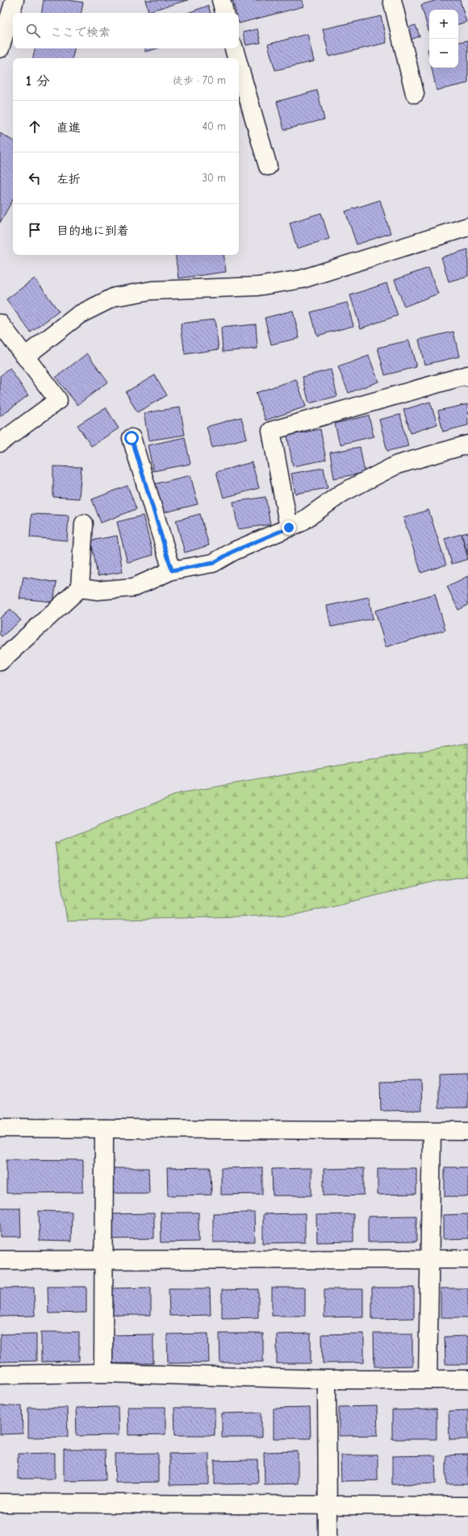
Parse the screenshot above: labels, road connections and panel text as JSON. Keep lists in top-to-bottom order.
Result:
{
  "page": {
    "map_buttons": ["+", "−"],
    "search": "ここで検索",
    "heading": ["1 分", "徒歩 · 70 m"],
    "list": [
      ["直進", "40 m"],
      ["左折", "30 m"],
      "目的地に到着"
    ]
  }
}
